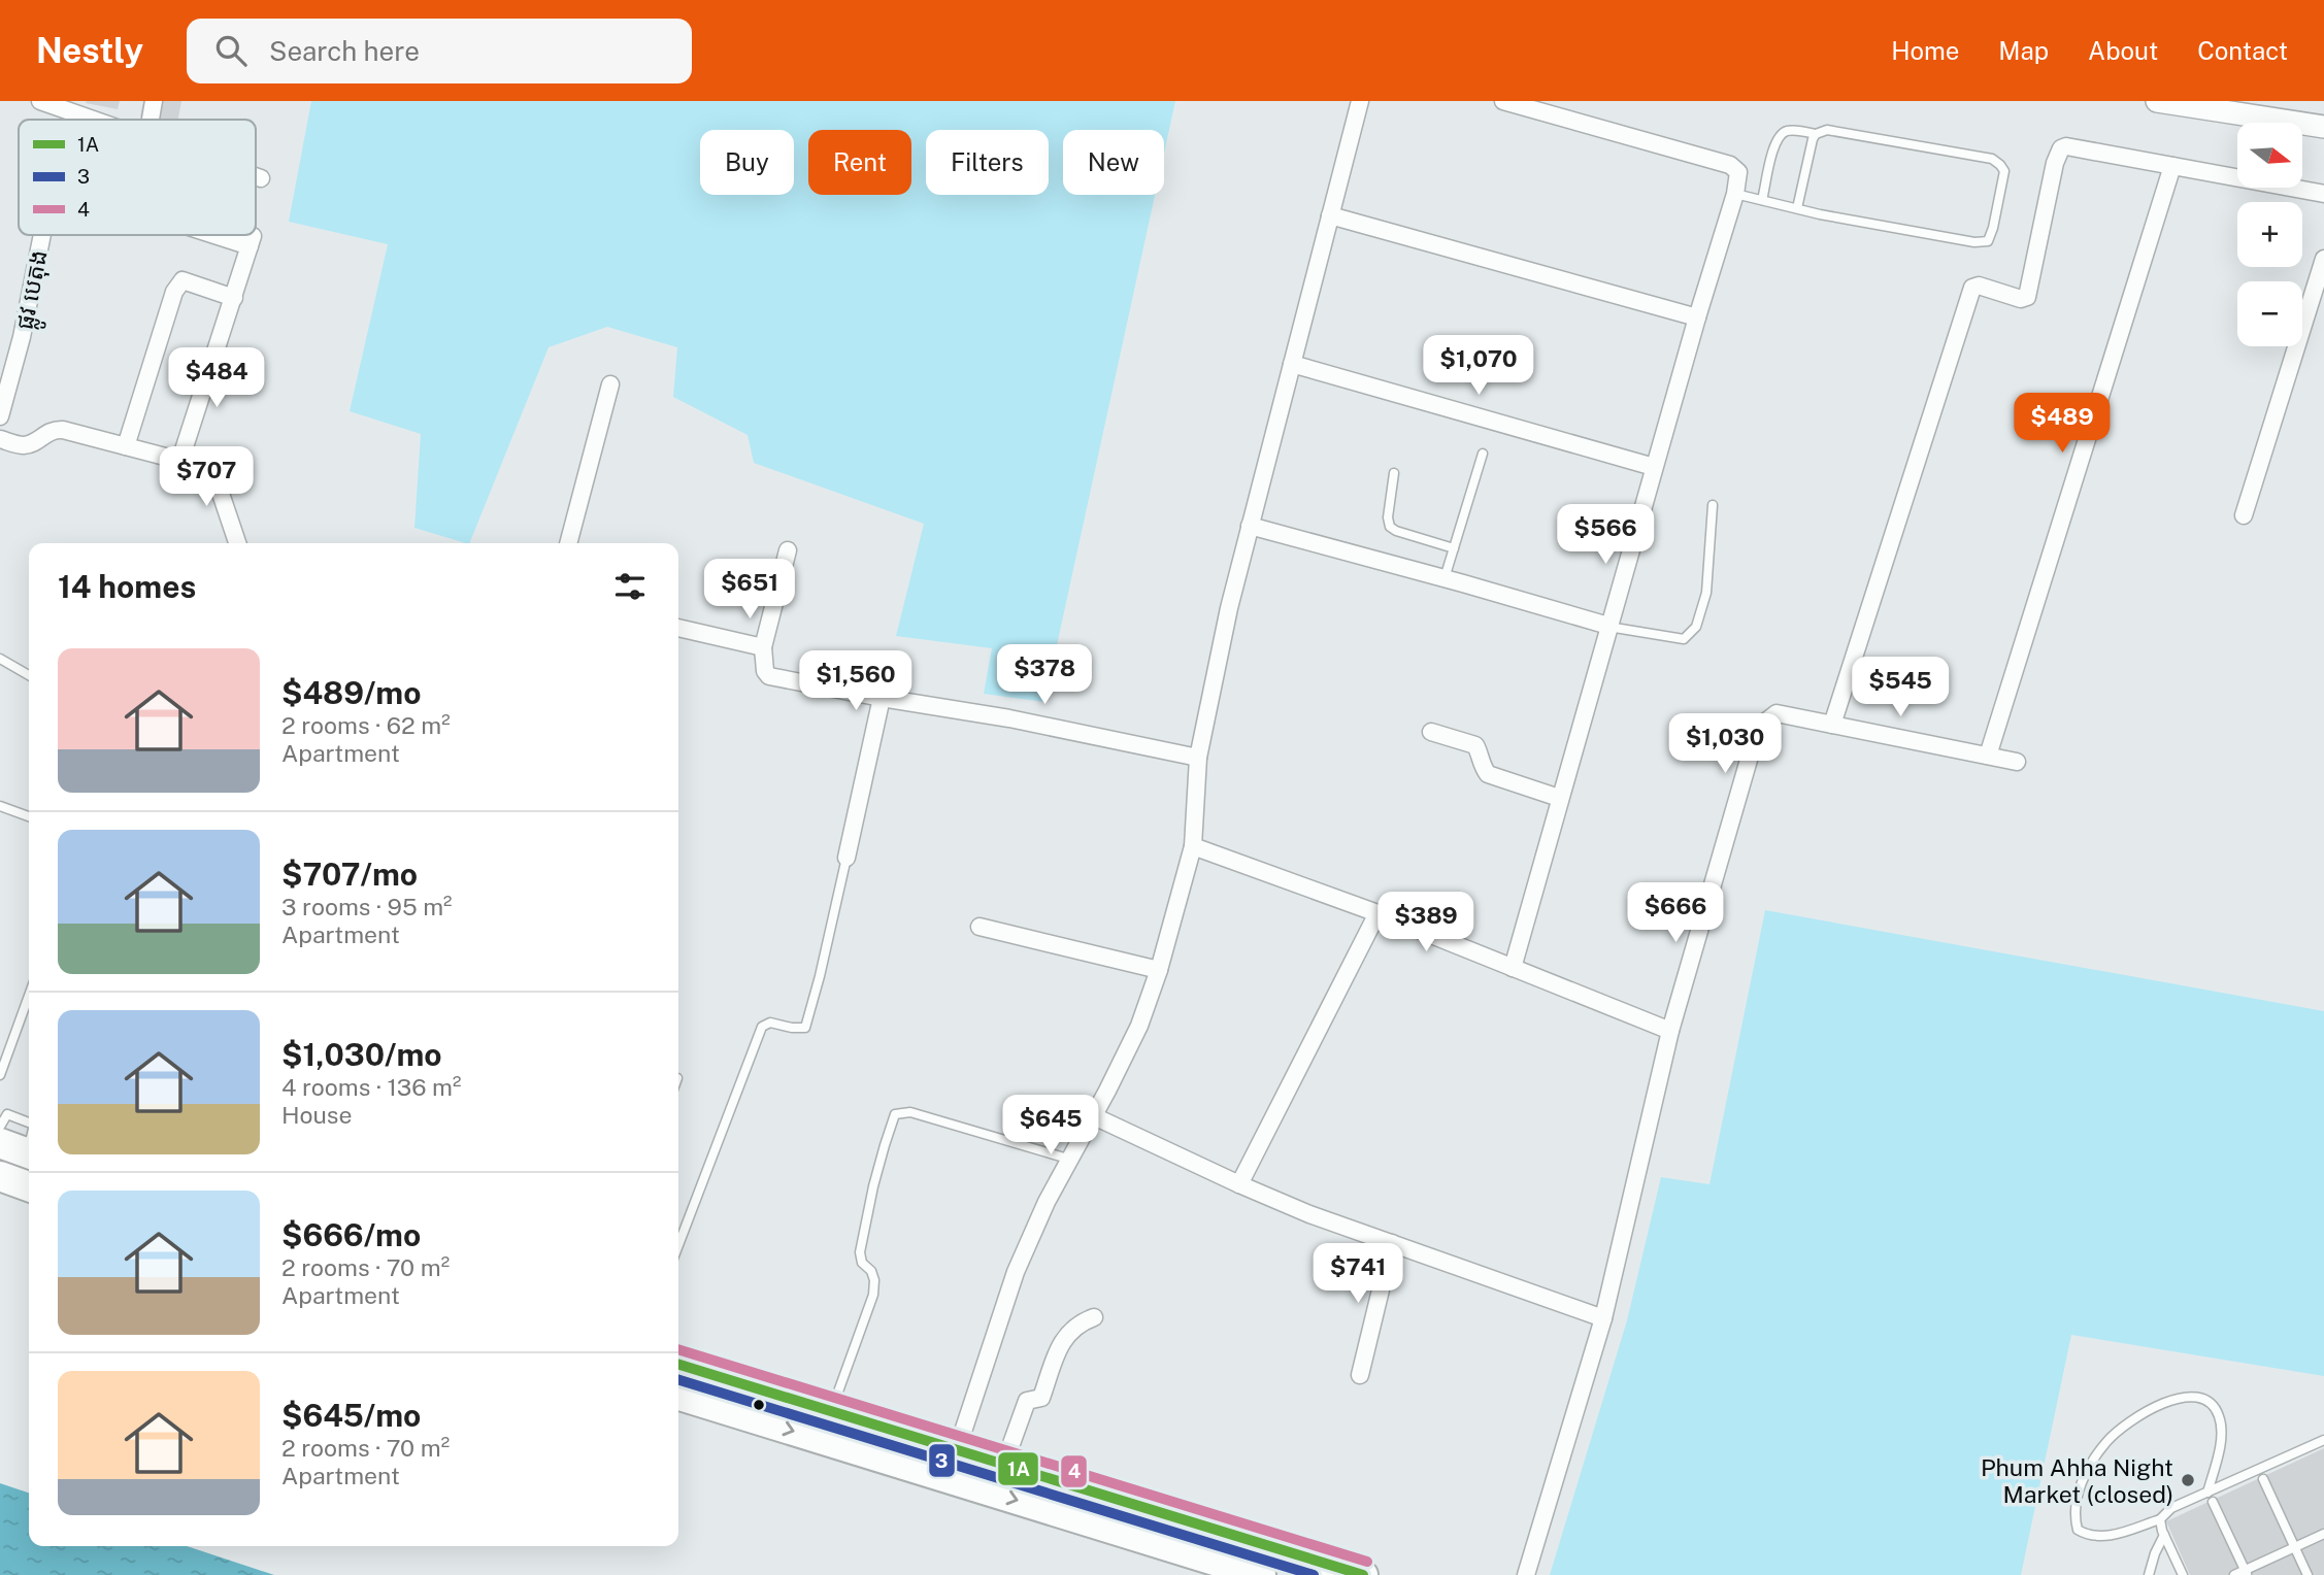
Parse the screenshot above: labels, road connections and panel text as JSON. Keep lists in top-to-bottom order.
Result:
{
  "streets": {
    "street": ["ផ្លូវ បេតុង"]
  },
  "places": ["Phum Ahha Night Market (closed)"],
  "lines": ["transit line 4", "transit line 1A", "transit line 3"],
  "legend": ["1A", "3", "4"],
  "north": "right",
  "page": {
    "header": "Nestly",
    "search": "Search here",
    "nav": [
      "Home",
      "Map",
      "About",
      "Contact"
    ],
    "map_buttons": ["+", "−"],
    "chip": [
      "Buy",
      "Rent",
      "Filters",
      "New"
    ],
    "price": [
      "$1,070",
      "$484",
      "$489",
      "$707",
      "$566",
      "$651",
      "$378",
      "$1,560",
      "$545",
      "$1,030",
      "$666",
      "$389",
      "$645",
      "$741"
    ],
    "heading": "14 homes",
    "list": [
      {
        "name": "$489/mo",
        "note": "2 rooms · 62 m² · Apartment"
      },
      {
        "name": "$707/mo",
        "note": "3 rooms · 95 m² · Apartment"
      },
      {
        "name": "$1,030/mo",
        "note": "4 rooms · 136 m² · House"
      },
      {
        "name": "$666/mo",
        "note": "2 rooms · 70 m² · Apartment"
      },
      {
        "name": "$645/mo",
        "note": "2 rooms · 70 m² · Apartment"
      }
    ]
  }
}
